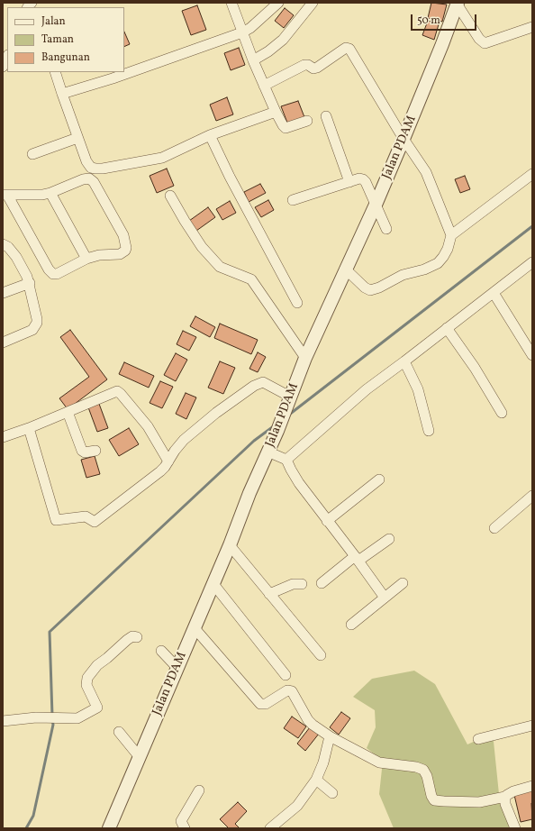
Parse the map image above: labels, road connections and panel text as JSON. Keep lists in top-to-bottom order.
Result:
{
  "streets": {
    "street": ["Jalan PDAM"]
  },
  "legend": ["Jalan", "Taman", "Bangunan"],
  "scale_bar": "50 m"
}
